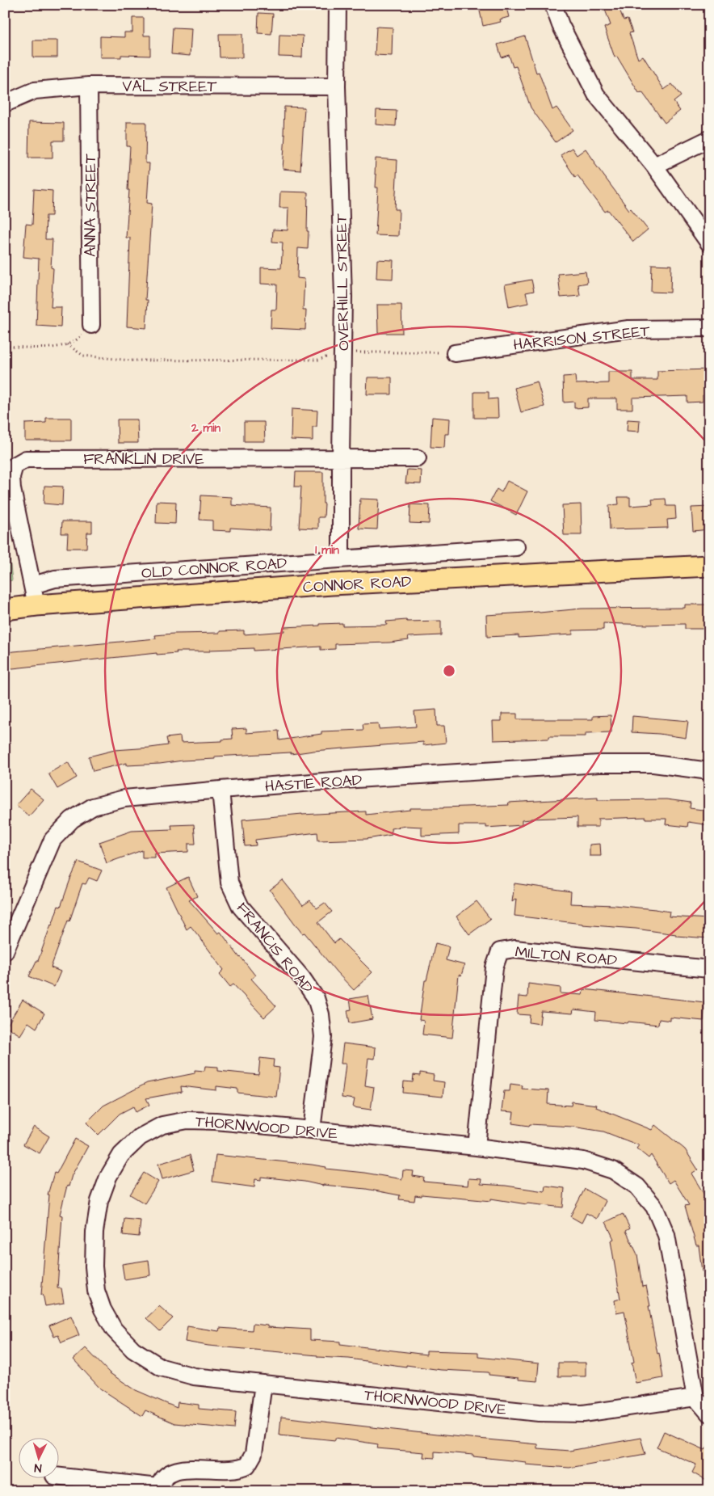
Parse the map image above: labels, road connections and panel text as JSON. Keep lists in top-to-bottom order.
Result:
{
  "streets": {
    "main road": ["CONNOR ROAD"],
    "street": [
      "VAL STREET",
      "ANNA STREET",
      "OVERHILL STREET",
      "HARRISON STREET",
      "FRANKLIN DRIVE",
      "OLD CONNOR ROAD",
      "HASTIE ROAD",
      "FRANCIS ROAD",
      "MILTON ROAD",
      "THORNWOOD DRIVE"
    ]
  },
  "crossings": [
    ["VAL STREET", "ANNA STREET"],
    ["VAL STREET", "OVERHILL STREET"],
    ["OVERHILL STREET", "FRANKLIN DRIVE"],
    ["OVERHILL STREET", "OLD CONNOR ROAD"],
    ["FRANKLIN DRIVE", "OLD CONNOR ROAD"],
    ["FRANKLIN DRIVE", "CONNOR ROAD"],
    ["HASTIE ROAD", "FRANCIS ROAD"],
    ["FRANCIS ROAD", "THORNWOOD DRIVE"],
    ["MILTON ROAD", "THORNWOOD DRIVE"]
  ],
  "north": "bottom",
  "rings": ["2 min", "1 min"]
}
